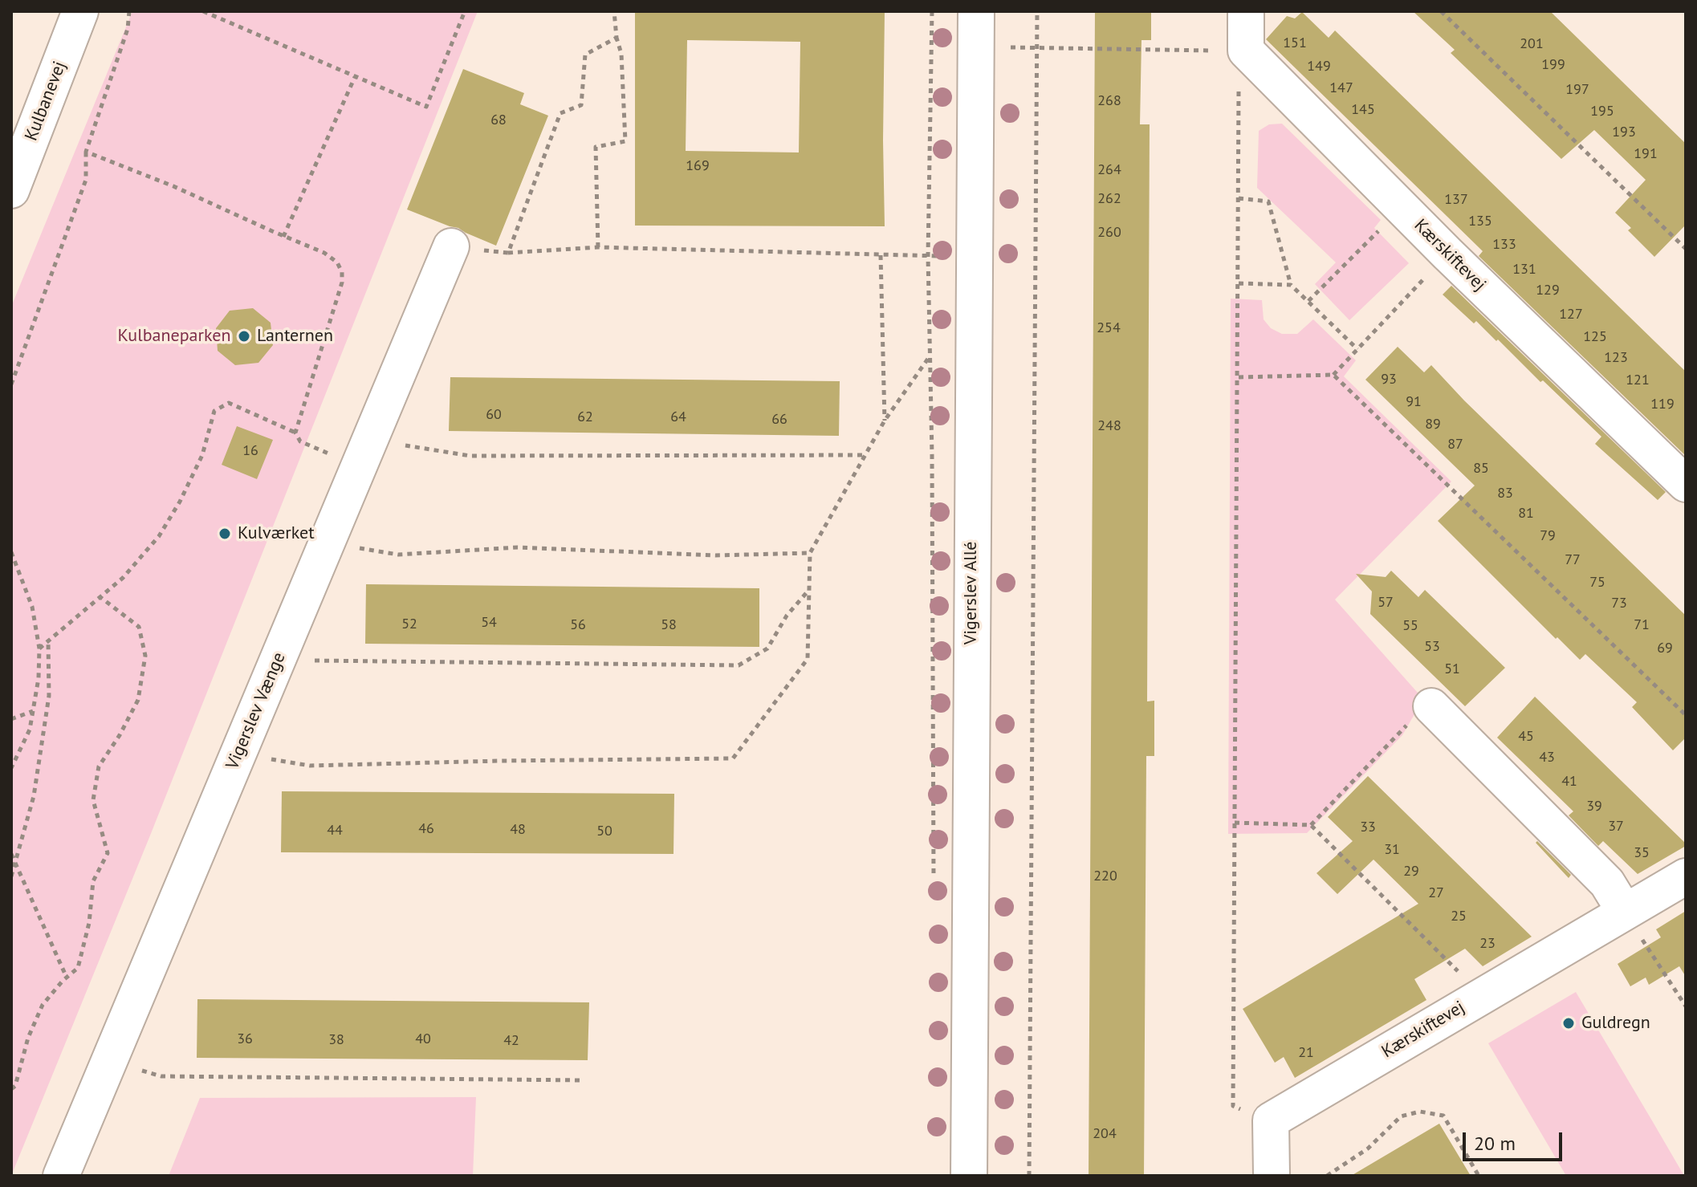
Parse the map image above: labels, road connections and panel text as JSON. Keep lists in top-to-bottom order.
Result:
{
  "streets": {
    "street": [
      "Kulbanevej",
      "Kærskiftevej",
      "Vigerslev Allé",
      "Vigerslev Vænge"
    ]
  },
  "parks": ["Kulbaneparken"],
  "places": ["Lanternen", "Kulværket", "Guldregn"],
  "house_numbers": [
    "151",
    "201",
    "199",
    "149",
    "147",
    "197",
    "268",
    "145",
    "195",
    "68",
    "193",
    "191",
    "169",
    "264",
    "262",
    "137",
    "135",
    "260",
    "133",
    "131",
    "129",
    "127",
    "254",
    "125",
    "123",
    "93",
    "121",
    "91",
    "119",
    "60",
    "62",
    "64",
    "66",
    "89",
    "248",
    "87",
    "16",
    "85",
    "83",
    "81",
    "79",
    "77",
    "75",
    "57",
    "73",
    "54",
    "52",
    "56",
    "58",
    "71",
    "55",
    "53",
    "69",
    "51",
    "45",
    "43",
    "41",
    "39",
    "37",
    "33",
    "46",
    "48",
    "44",
    "50",
    "31",
    "35",
    "29",
    "220",
    "27",
    "25",
    "23",
    "36",
    "40",
    "38",
    "42",
    "21",
    "204"
  ],
  "scale_bar": "20 m"
}
